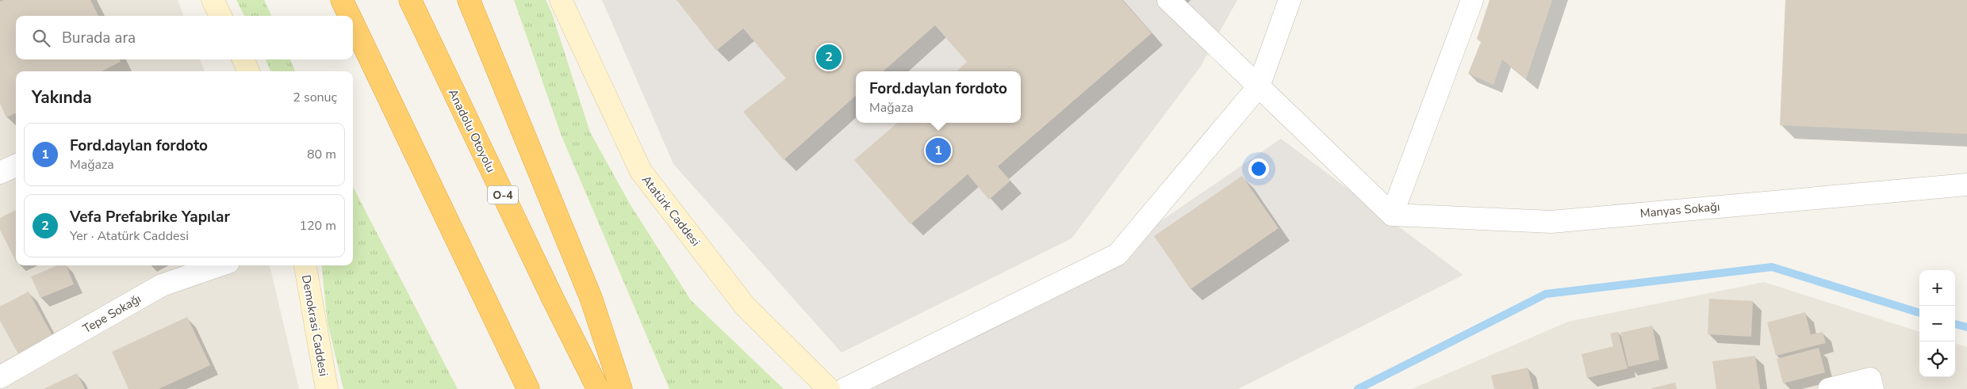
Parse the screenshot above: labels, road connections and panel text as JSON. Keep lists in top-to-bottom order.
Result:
{
  "streets": {
    "highway": ["Anadolu Otoyolu", "O-4"],
    "street": [
      "Manyas Sokağı",
      "Atatürk Caddesi",
      "Tepe Sokağı",
      "Demokrasi Caddesi"
    ]
  },
  "page": {
    "search": "Burada ara",
    "pins": ["2", "1"],
    "popup": ["Ford.daylan fordoto", "Mağaza"],
    "heading": ["Yakında", "2 sonuç"],
    "list": [
      {
        "mark": "1",
        "name": "Ford.daylan fordoto",
        "note": "Mağaza",
        "value": "80 m"
      },
      {
        "mark": "2",
        "name": "Vefa Prefabrike Yapılar",
        "note": "Yer · Atatürk Caddesi",
        "value": "120 m"
      }
    ],
    "map_buttons": ["+", "−"]
  }
}
